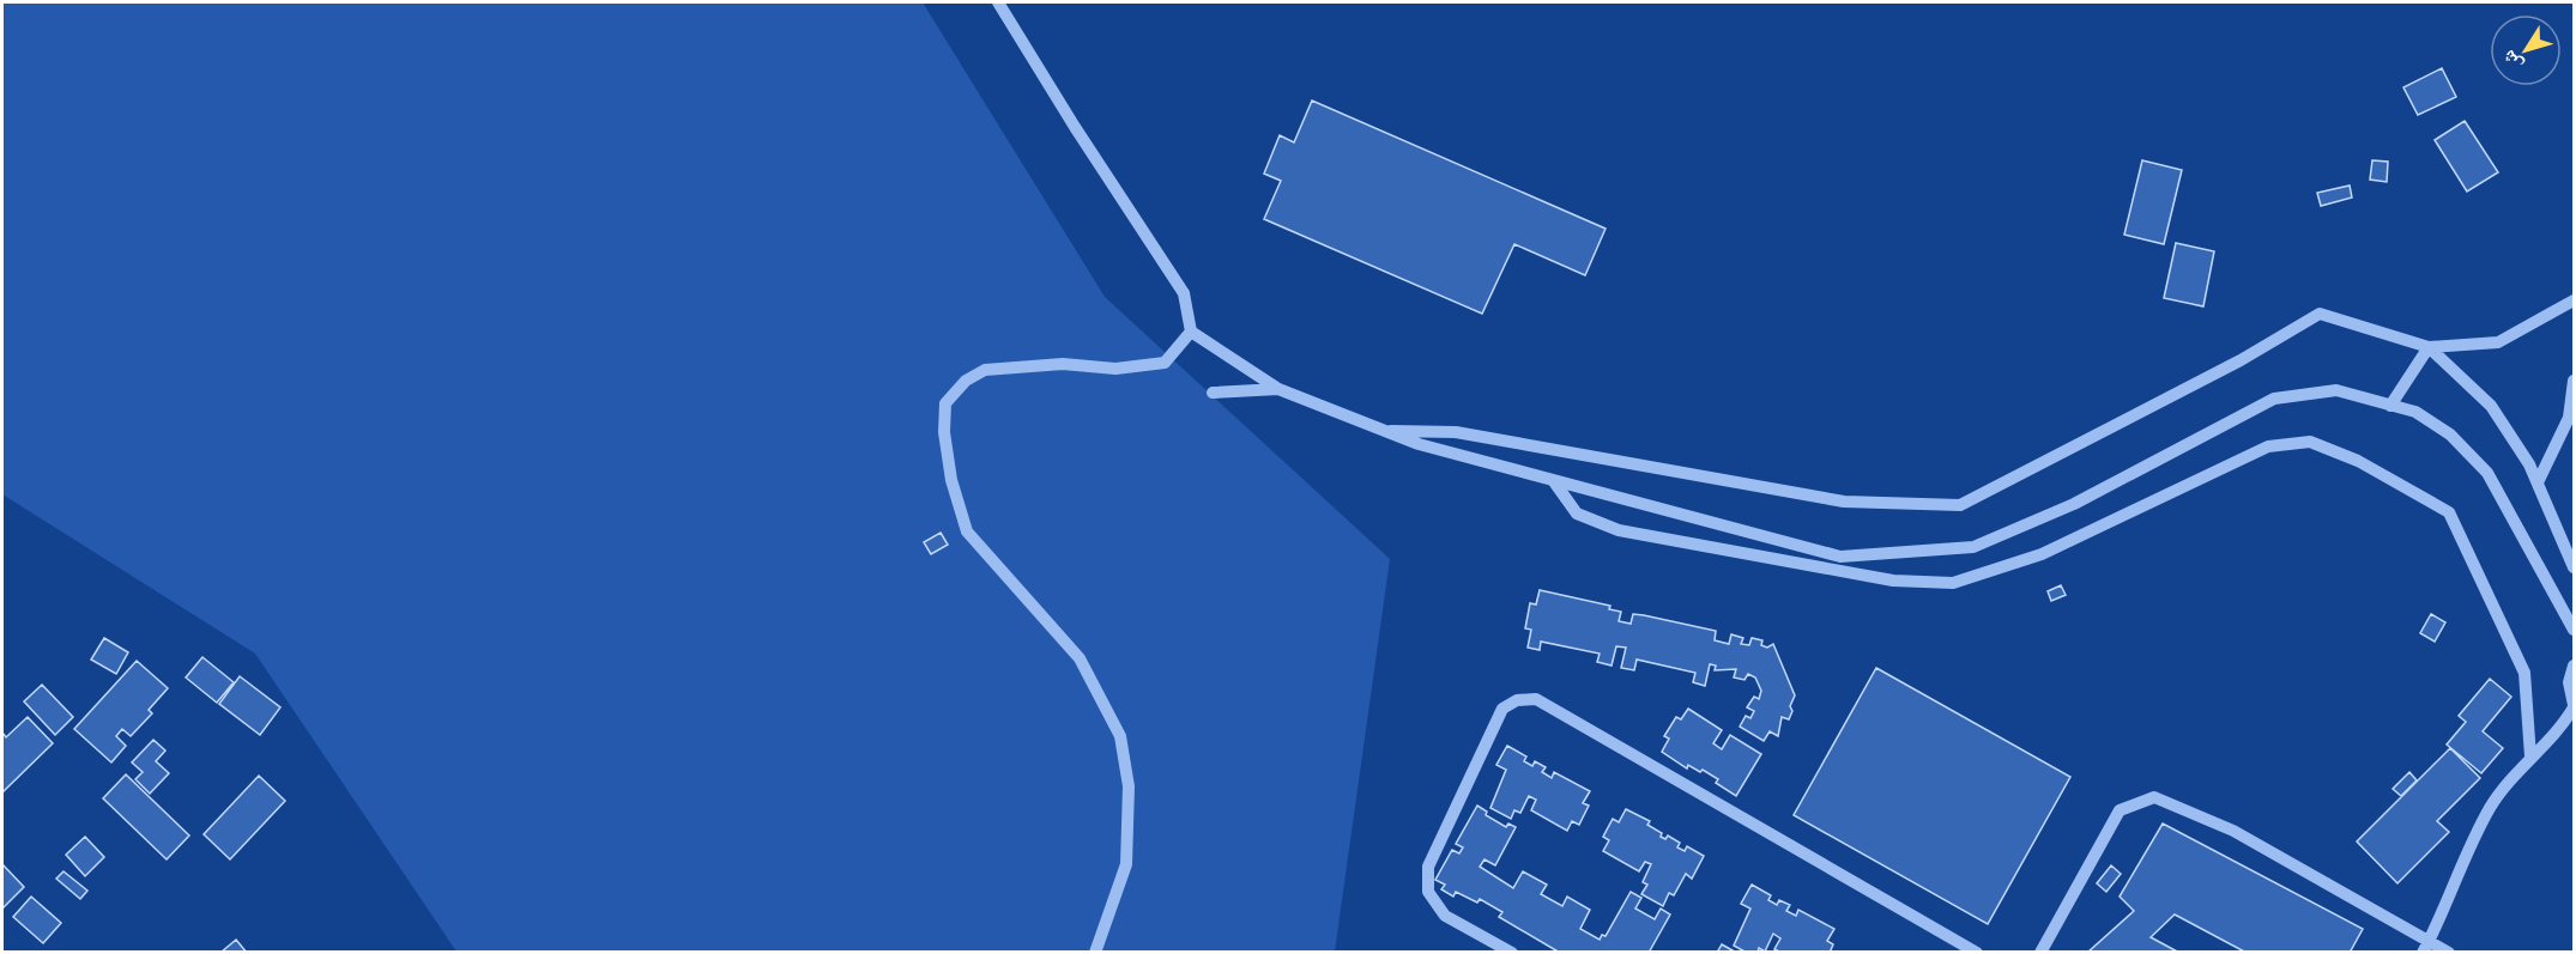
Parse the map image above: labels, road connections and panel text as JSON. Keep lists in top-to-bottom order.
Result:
{
  "north": "bottom left"
}
